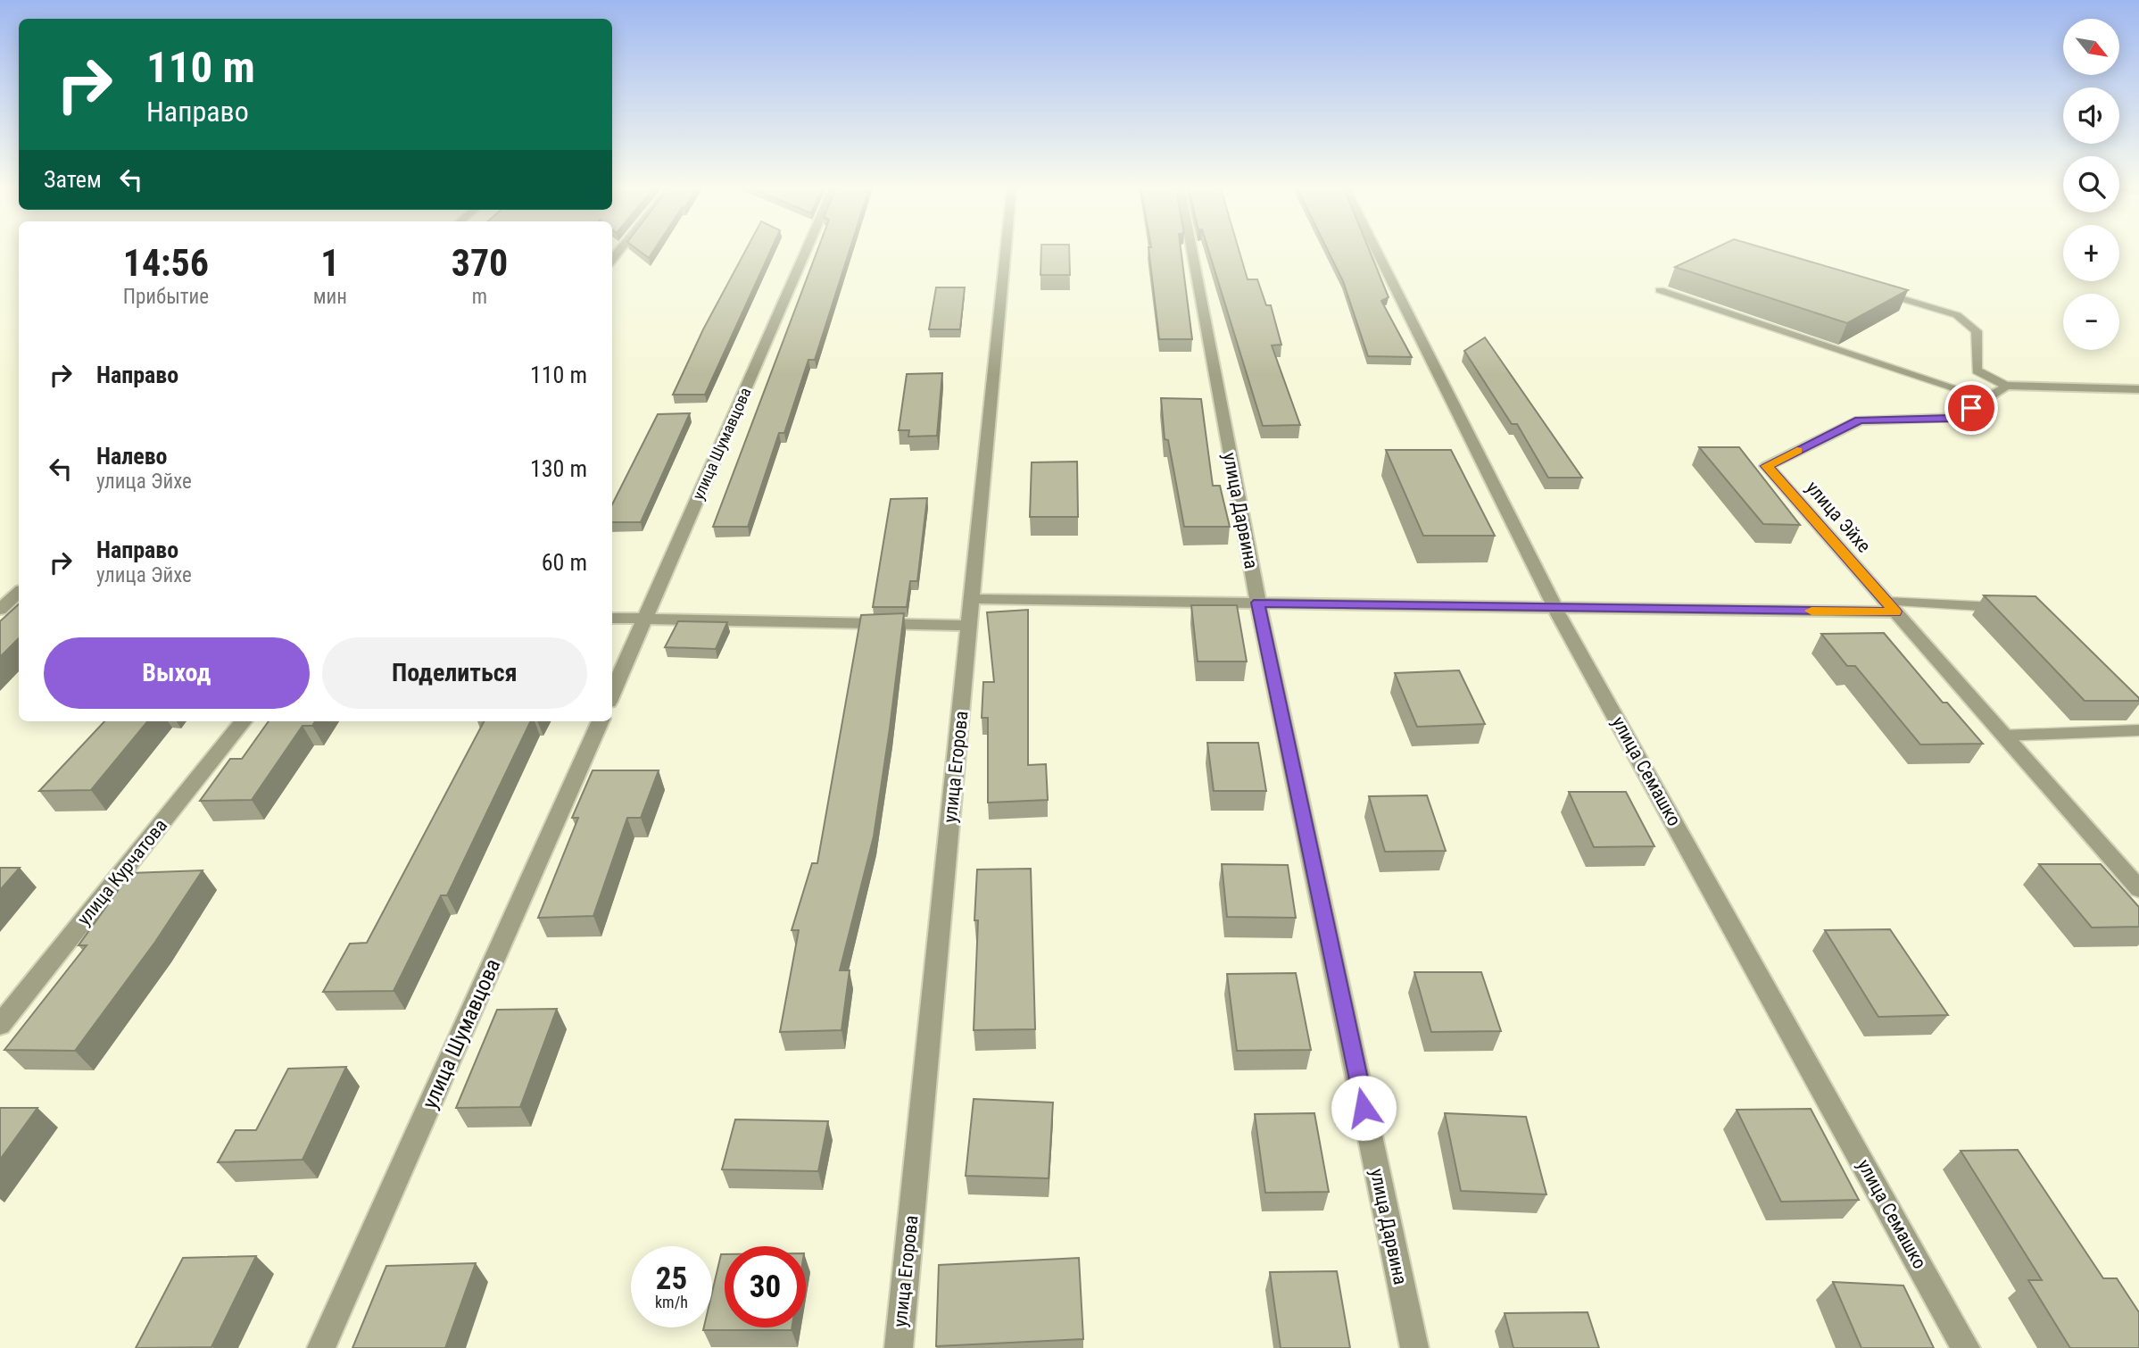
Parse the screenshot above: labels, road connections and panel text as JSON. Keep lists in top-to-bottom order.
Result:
{
  "streets": {
    "street": [
      "улица Шумавцова",
      "улица Дарвина",
      "улица Эйхе",
      "улица Егорова",
      "улица Семашко",
      "улица Курчатова"
    ]
  },
  "north": "bottom right",
  "page": {
    "map_buttons": ["+", "−"],
    "turn": ["110 m", "Направо"],
    "then": "Затем",
    "eta": [
      "14:56",
      "Прибытие",
      "1",
      "мин",
      "370",
      "m"
    ],
    "list": [
      {
        "name": "Направо",
        "value": "110 m"
      },
      {
        "name": "Налево",
        "note": "улица Эйхе",
        "value": "130 m"
      },
      {
        "name": "Направо",
        "note": "улица Эйхе",
        "value": "60 m"
      }
    ],
    "buttons": ["Выход", "Поделиться"],
    "speed": "25 km/h",
    "limit": "30"
  }
}
